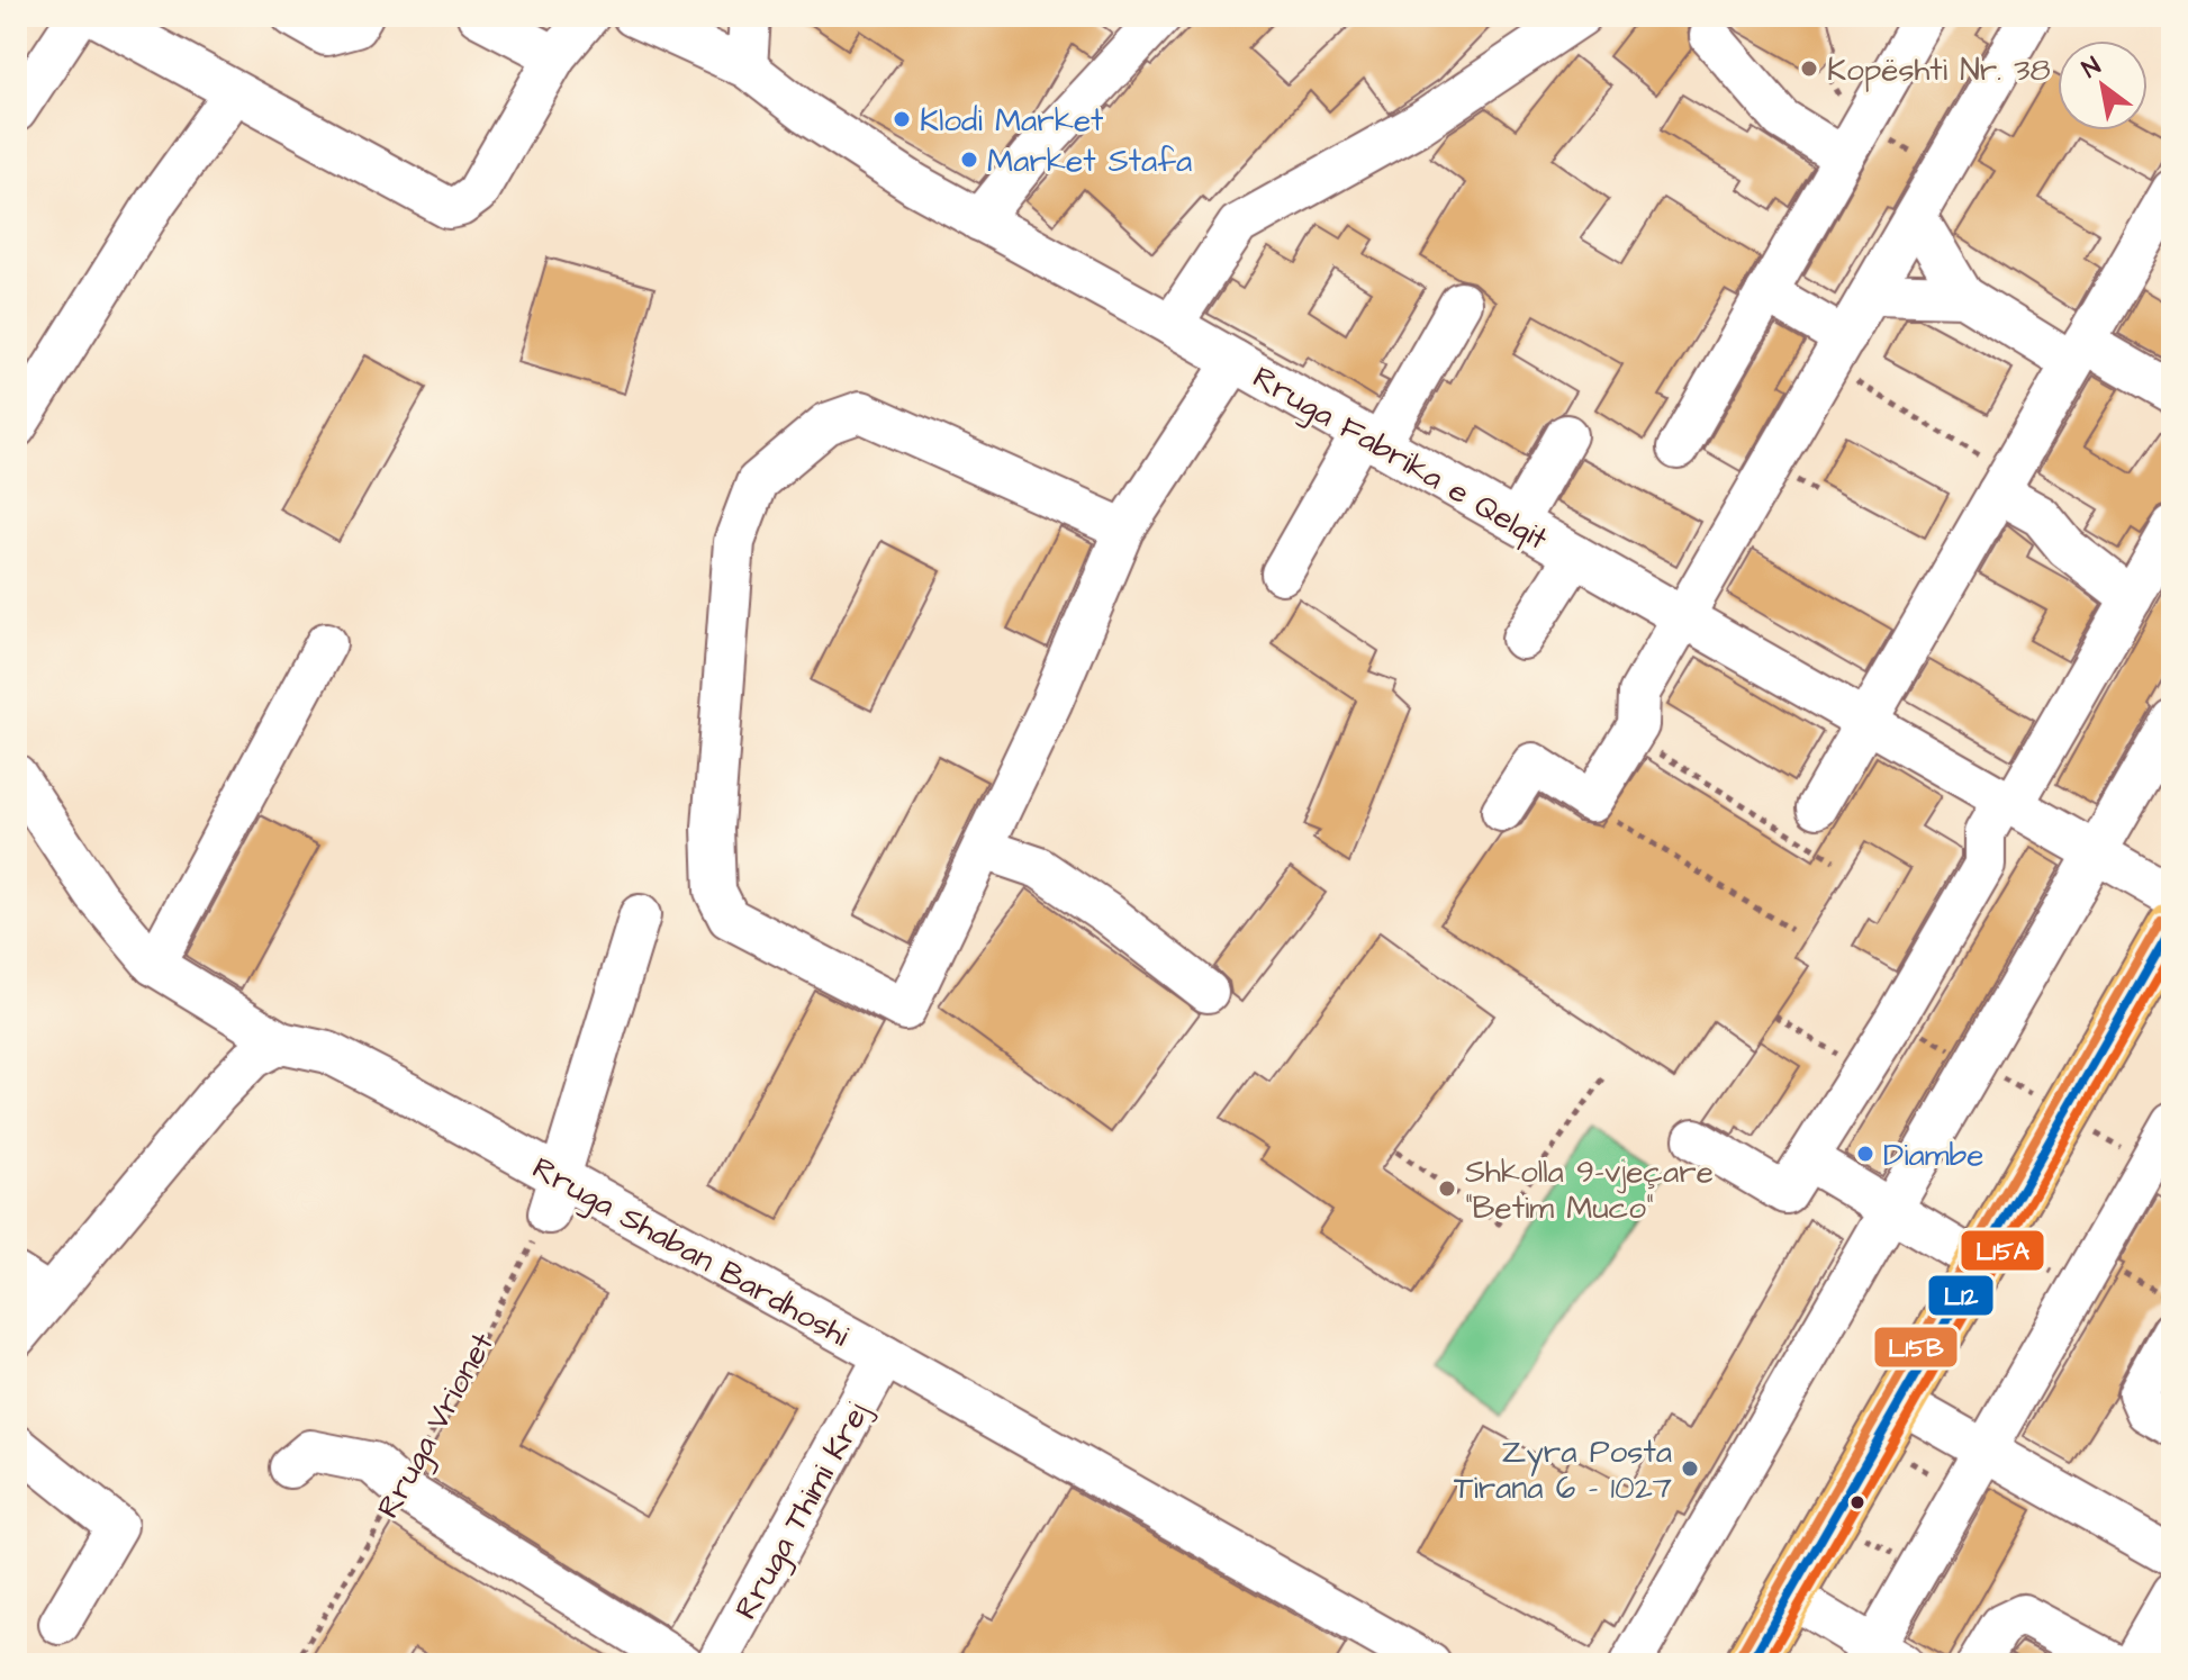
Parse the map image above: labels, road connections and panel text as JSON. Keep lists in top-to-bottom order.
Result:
{
  "streets": {
    "street": ["Rruga Fabrika e Qelqit", "Rruga Shaban Bardhoshi", "Rruga Thimi Krej"],
    "path": ["Rruga Vrionet"]
  },
  "crossings": [
    ["Rruga Shaban Bardhoshi", "Rruga Vrionet"],
    ["Rruga Shaban Bardhoshi", "Rruga Thimi Krej"]
  ],
  "places": [
    "Kopështi Nr. 38",
    "Klodi Market",
    "Market Stafa",
    "Diambe",
    "Shkolla 9-vjeçare \"Betim Muco\"",
    "Zyra Posta Tirana 6 - 1027"
  ],
  "lines": ["transit line L15B", "transit line L12", "transit line L15A"],
  "north": "top left"
}
